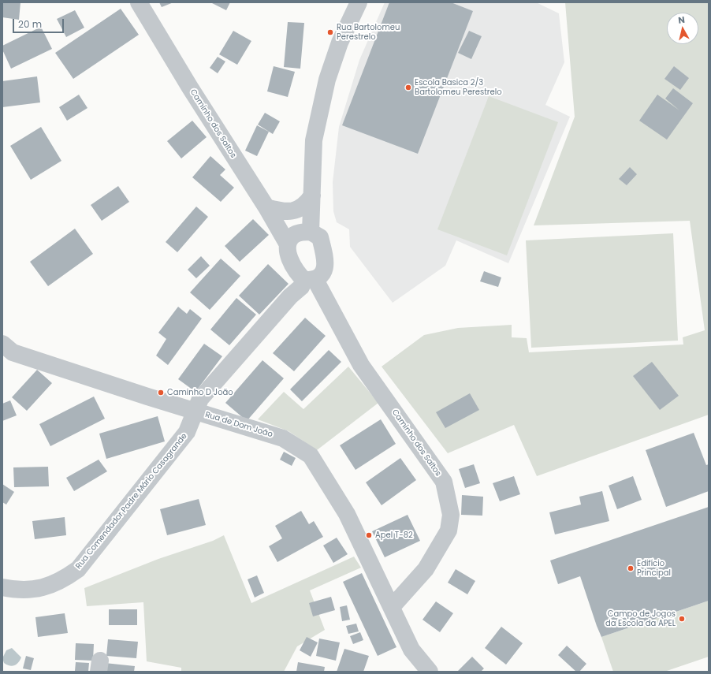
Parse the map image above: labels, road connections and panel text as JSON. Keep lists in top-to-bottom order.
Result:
{
  "streets": {
    "street": ["Caminho dos Saltos", "Rua de Dom João", "Rua Comendador Padre Mário Casagrande"]
  },
  "crossings": [
    ["Caminho dos Saltos", "Rua de Dom João"],
    ["Caminho dos Saltos", "Rua Comendador Padre Mário Casagrande"],
    ["Rua de Dom João", "Rua Comendador Padre Mário Casagrande"]
  ],
  "places": [
    "Rua Bartolomeu Perestrelo",
    "Escola Basica 2/3 Bartolomeu Perestrelo",
    "Caminho D João",
    "Apel T-82",
    "Edifício Principal",
    "Campo de Jogos da Escola da APEL"
  ],
  "scale_bar": "20 m",
  "north": "top"
}
